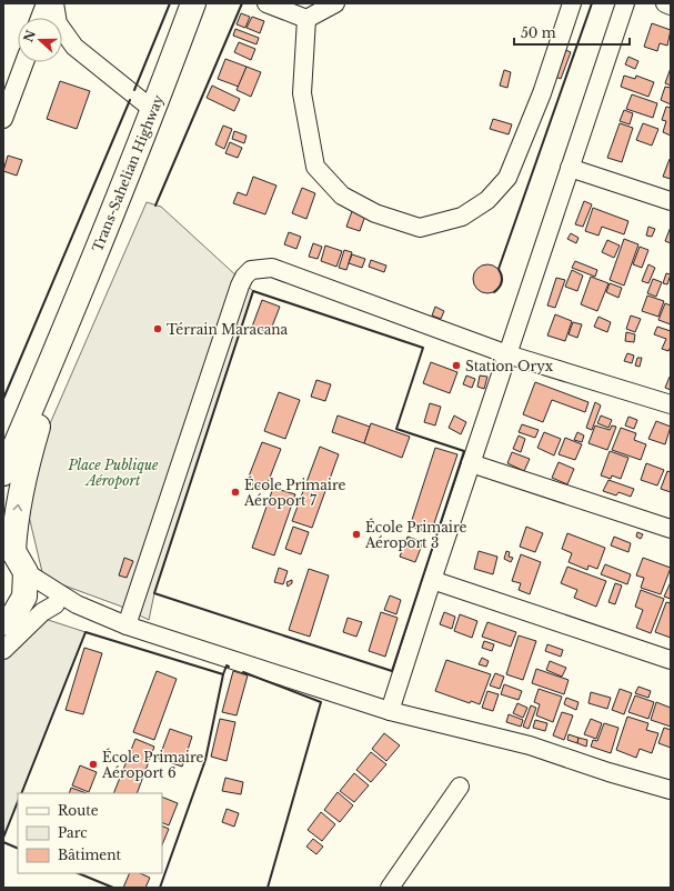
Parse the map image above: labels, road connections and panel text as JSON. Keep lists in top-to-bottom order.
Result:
{
  "streets": {
    "highway": ["Trans-Sahelian Highway"]
  },
  "parks": ["Place Publique Aéroport"],
  "places": [
    "Térrain Maracana",
    "Station Oryx",
    "École Primaire Aéroport 7",
    "École Primaire Aéroport 3",
    "École Primaire Aéroport 6"
  ],
  "legend": ["Route", "Parc", "Bâtiment"],
  "scale_bar": "50 m",
  "north": "left"
}
